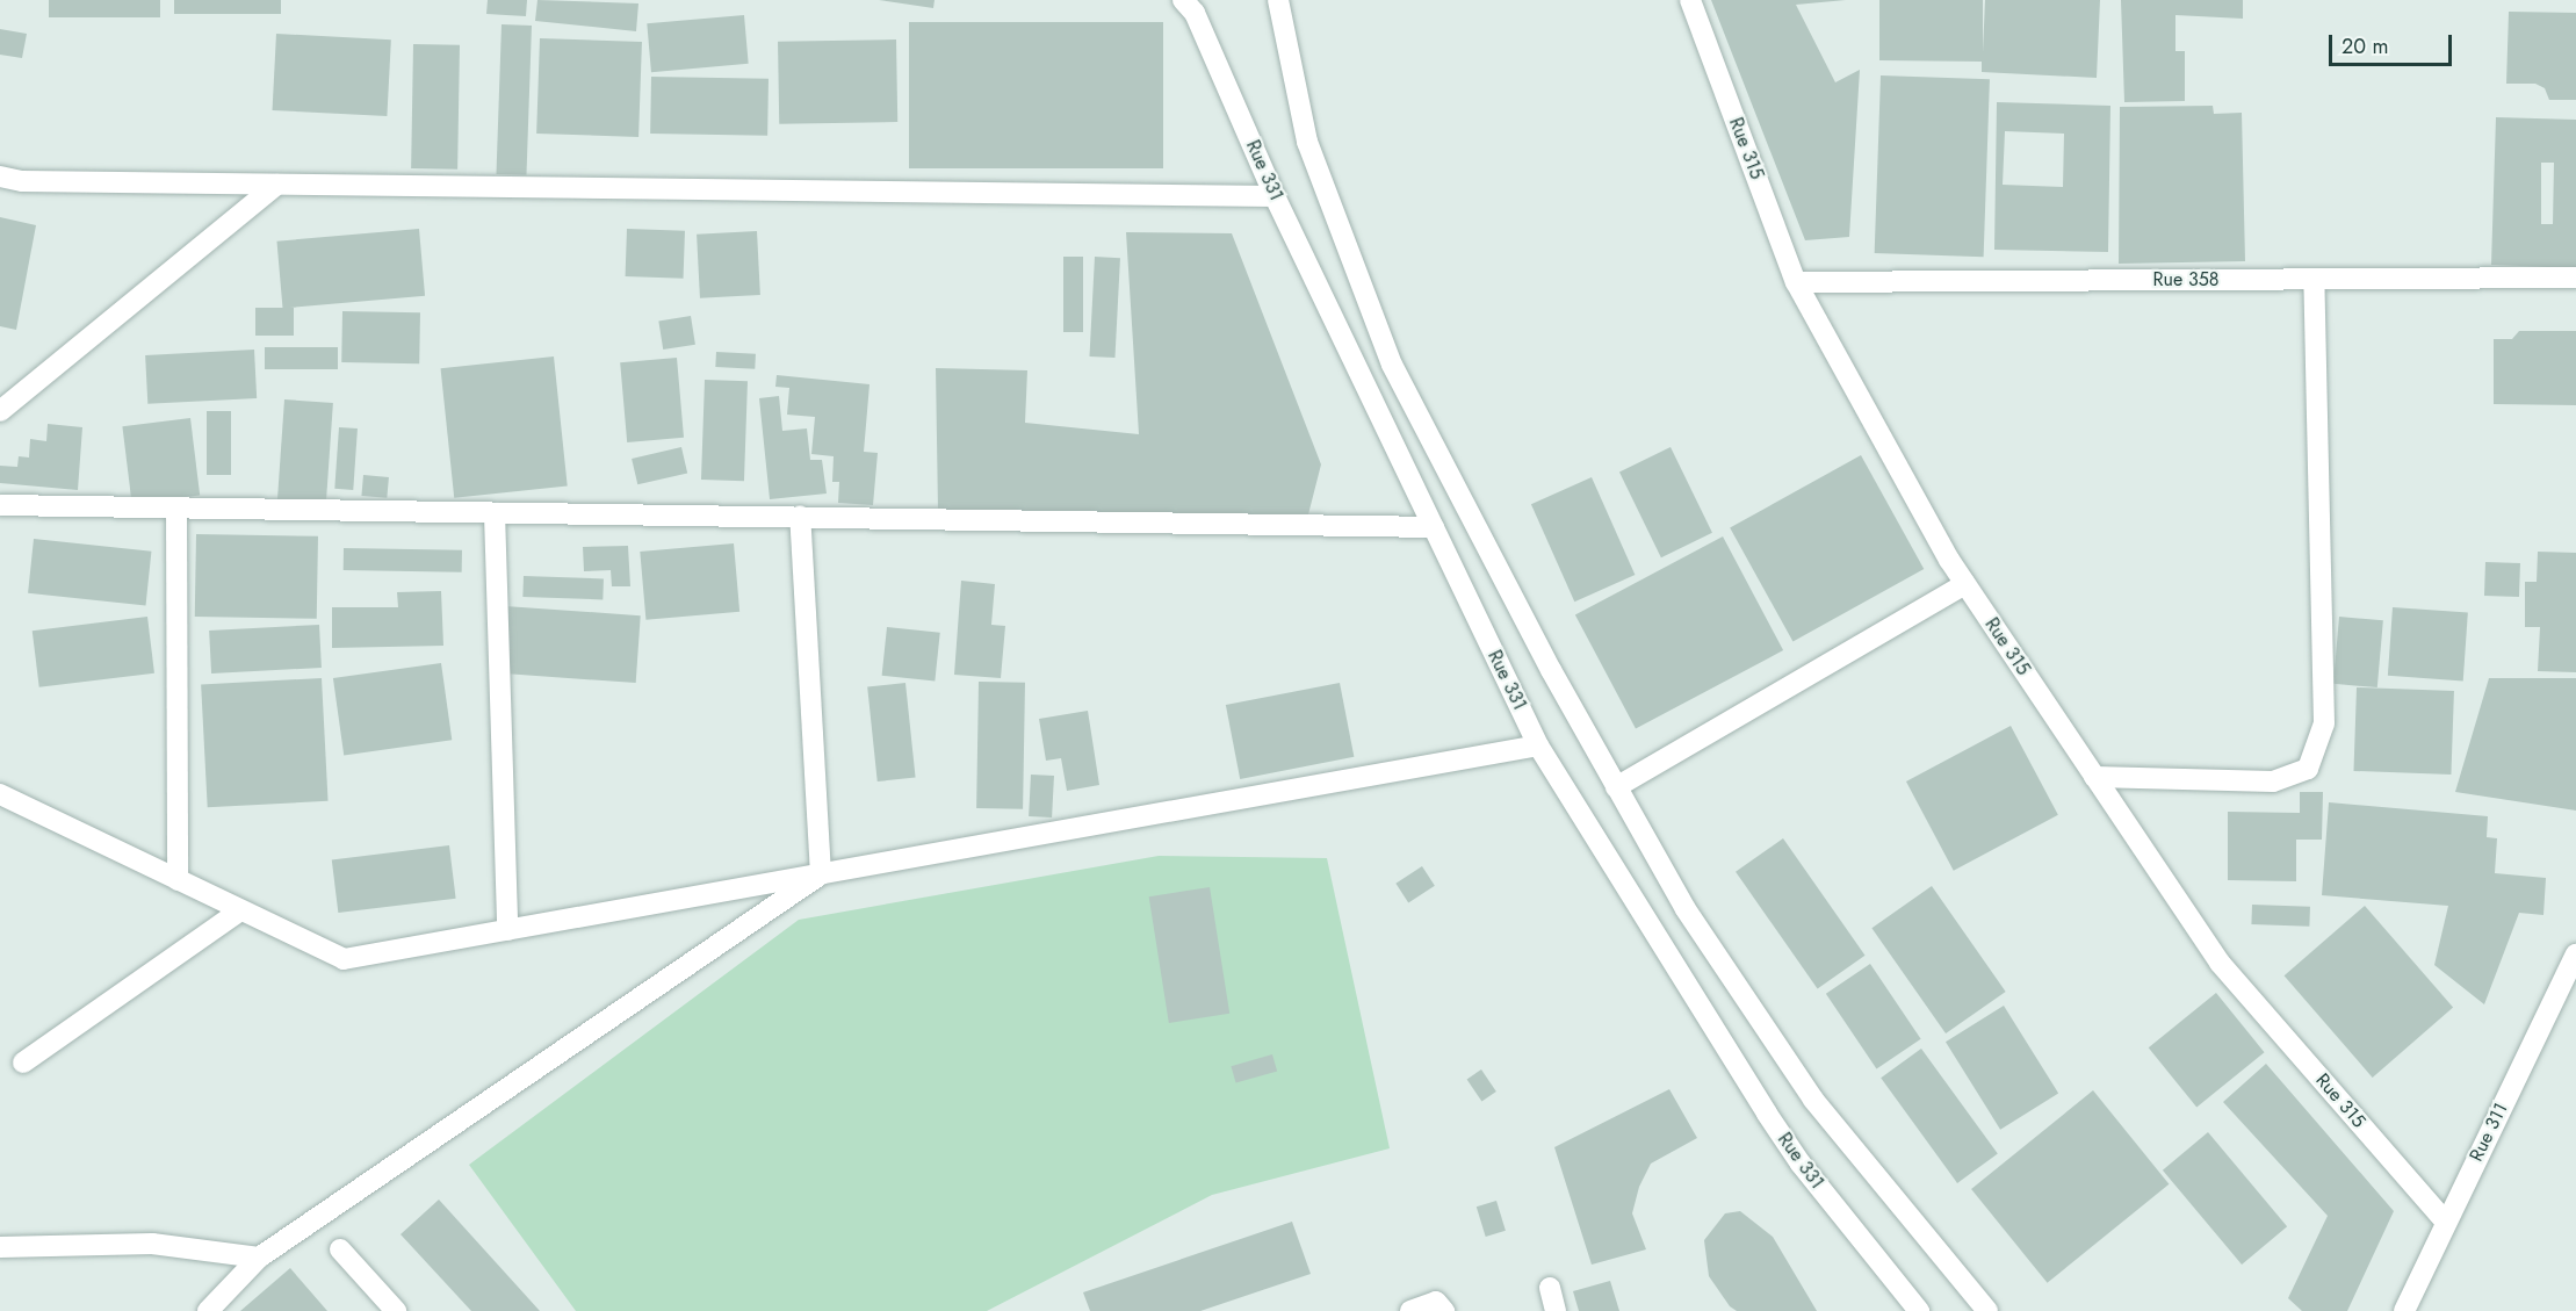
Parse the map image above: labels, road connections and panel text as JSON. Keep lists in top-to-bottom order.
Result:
{
  "streets": {
    "street": [
      "Rue 315",
      "Rue 331",
      "Rue 358",
      "Rue 311"
    ]
  },
  "crossings": [
    ["Rue 315", "Rue 358"],
    ["Rue 315", "Rue 311"]
  ],
  "scale_bar": "20 m"
}
